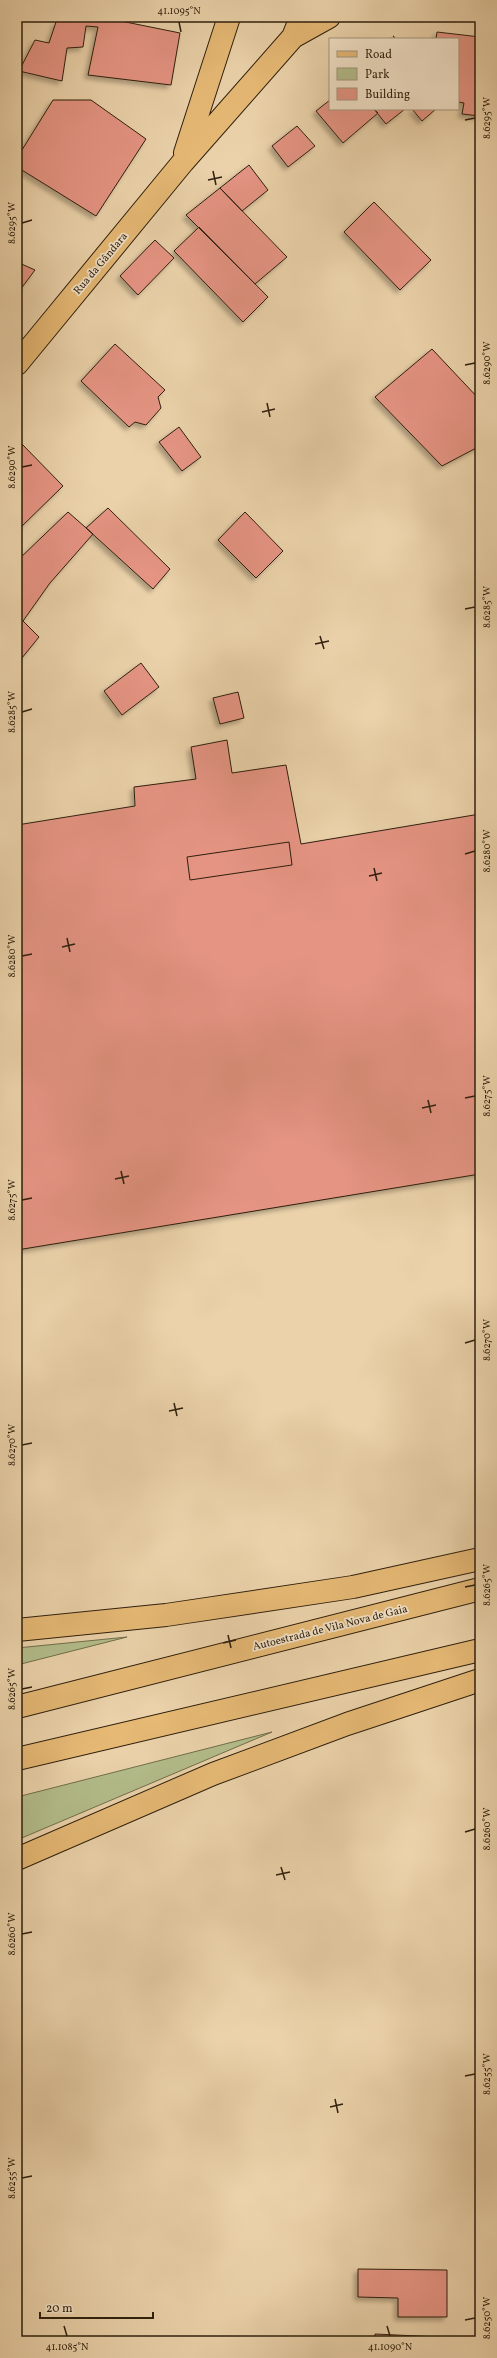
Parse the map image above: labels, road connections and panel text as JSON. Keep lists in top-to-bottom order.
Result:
{
  "streets": {
    "main road": ["Rua da Gândara", "Autoestrada de Vila Nova de Gaia"]
  },
  "legend": ["Road", "Park", "Building"],
  "scale_bar": "20 m",
  "coordinates": [
    "41.1095°N",
    "8.6295°W",
    "8.6290°W",
    "8.6285°W",
    "8.6280°W",
    "8.6275°W",
    "8.6270°W",
    "8.6265°W",
    "8.6260°W",
    "8.6255°W",
    "8.6250°W",
    "41.1085°N",
    "41.1090°N"
  ]
}
